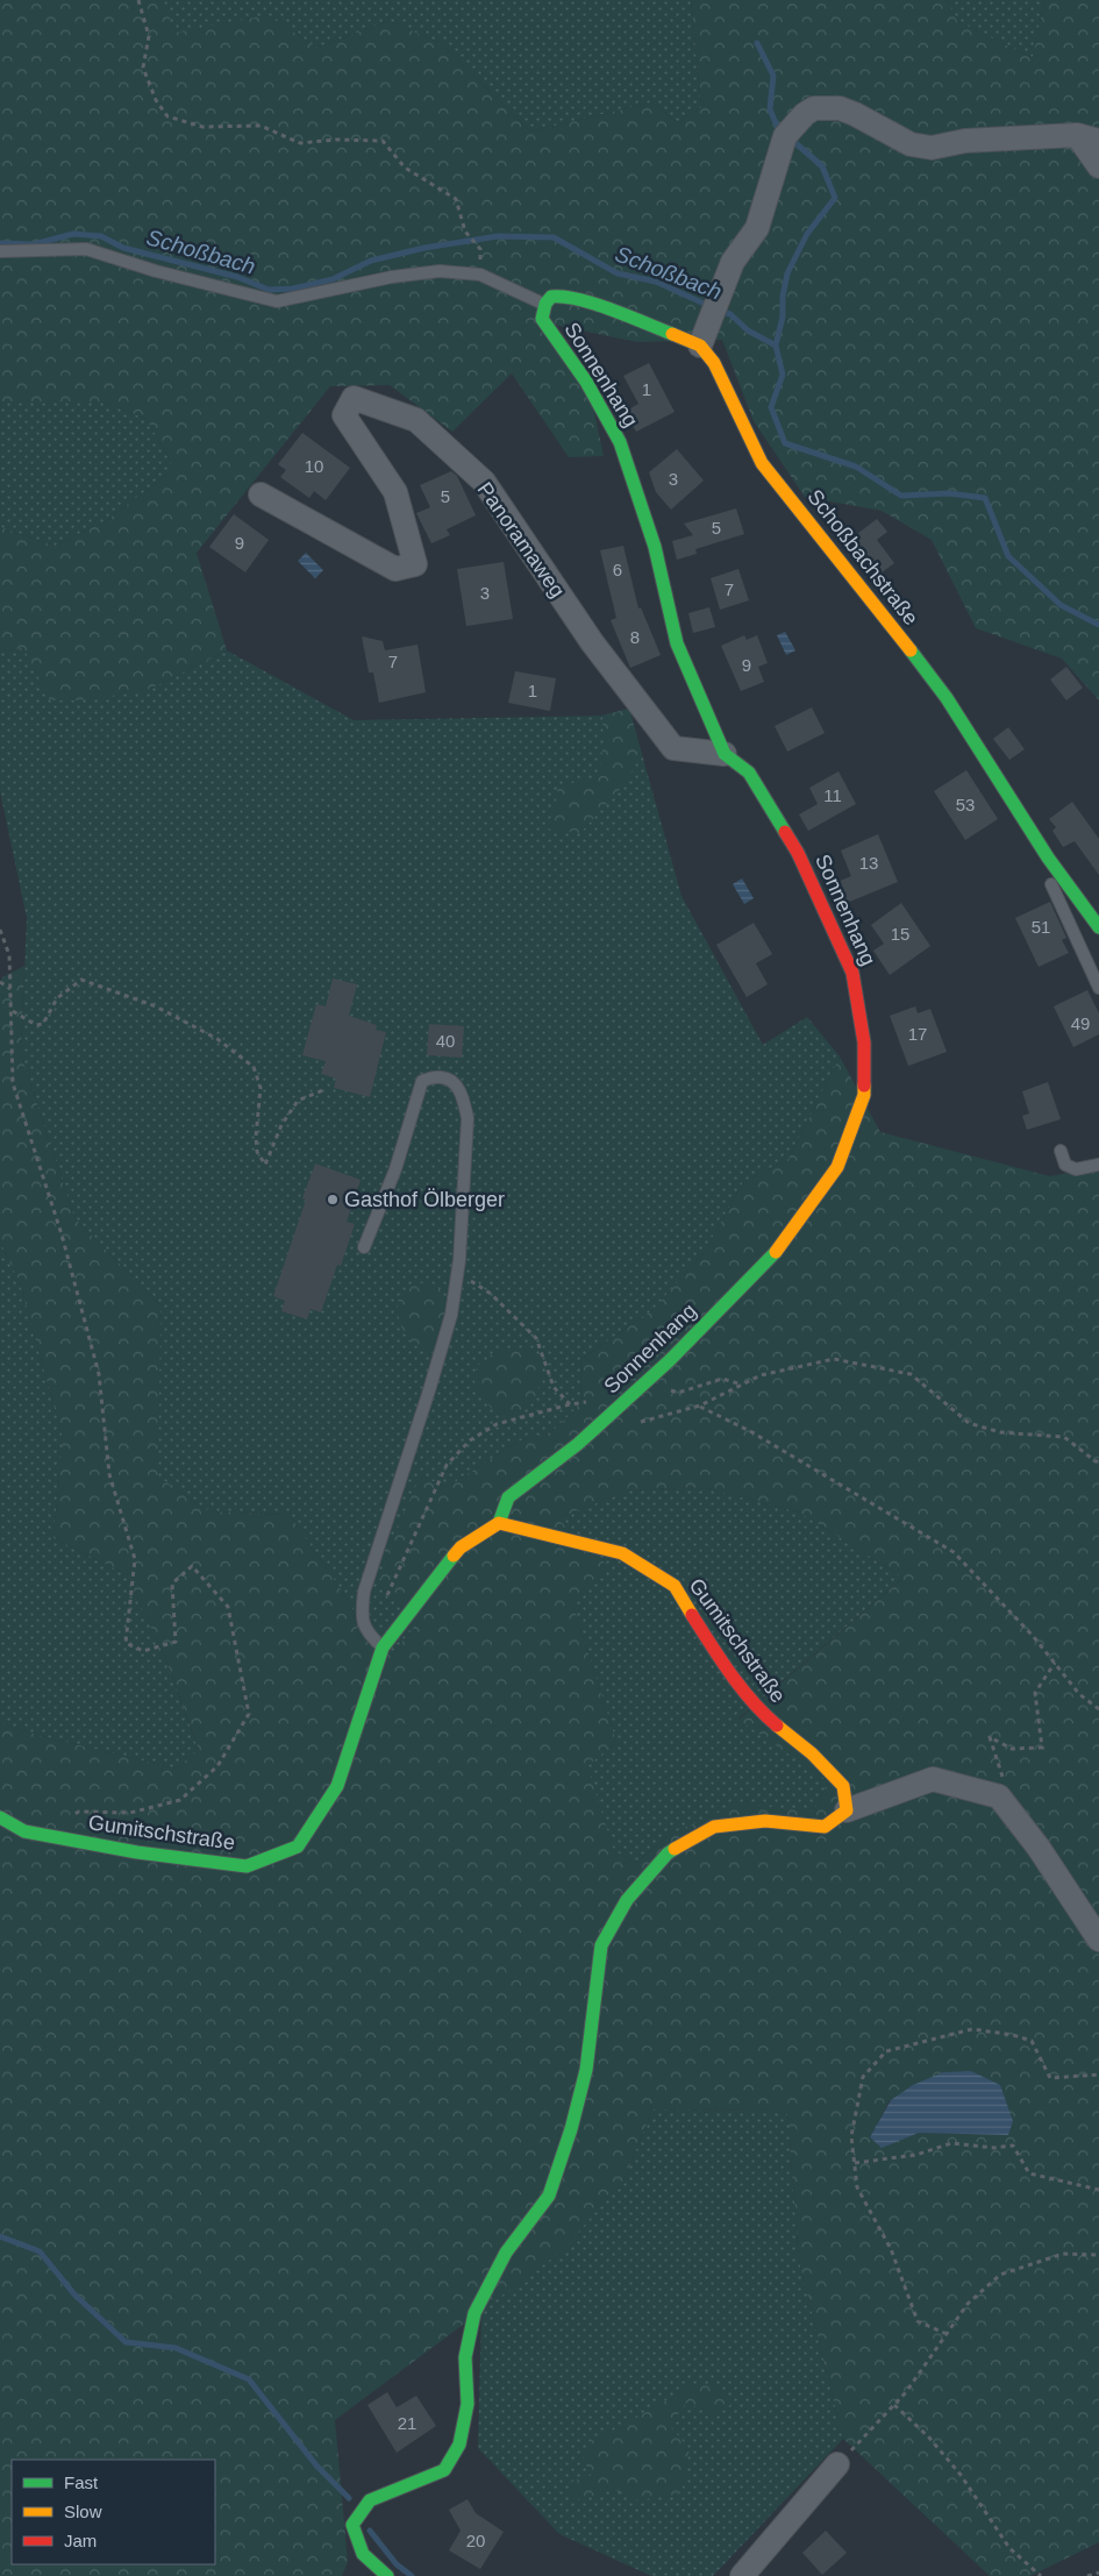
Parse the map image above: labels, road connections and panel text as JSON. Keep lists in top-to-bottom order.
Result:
{
  "streets": {
    "street": [
      "Sonnenhang",
      "Panoramaweg",
      "Schoßbachstraße",
      "Gumitschstraße"
    ]
  },
  "crossings": [
    ["Sonnenhang", "Panoramaweg"],
    ["Sonnenhang", "Gumitschstraße"]
  ],
  "water": ["Schoßbach"],
  "places": ["Gasthof Ölberger"],
  "house_numbers": [
    "1",
    "10",
    "3",
    "5",
    "5",
    "9",
    "6",
    "7",
    "3",
    "8",
    "7",
    "9",
    "1",
    "11",
    "53",
    "13",
    "51",
    "15",
    "49",
    "17",
    "40",
    "21",
    "20"
  ],
  "legend": ["Fast", "Slow", "Jam"]
}
